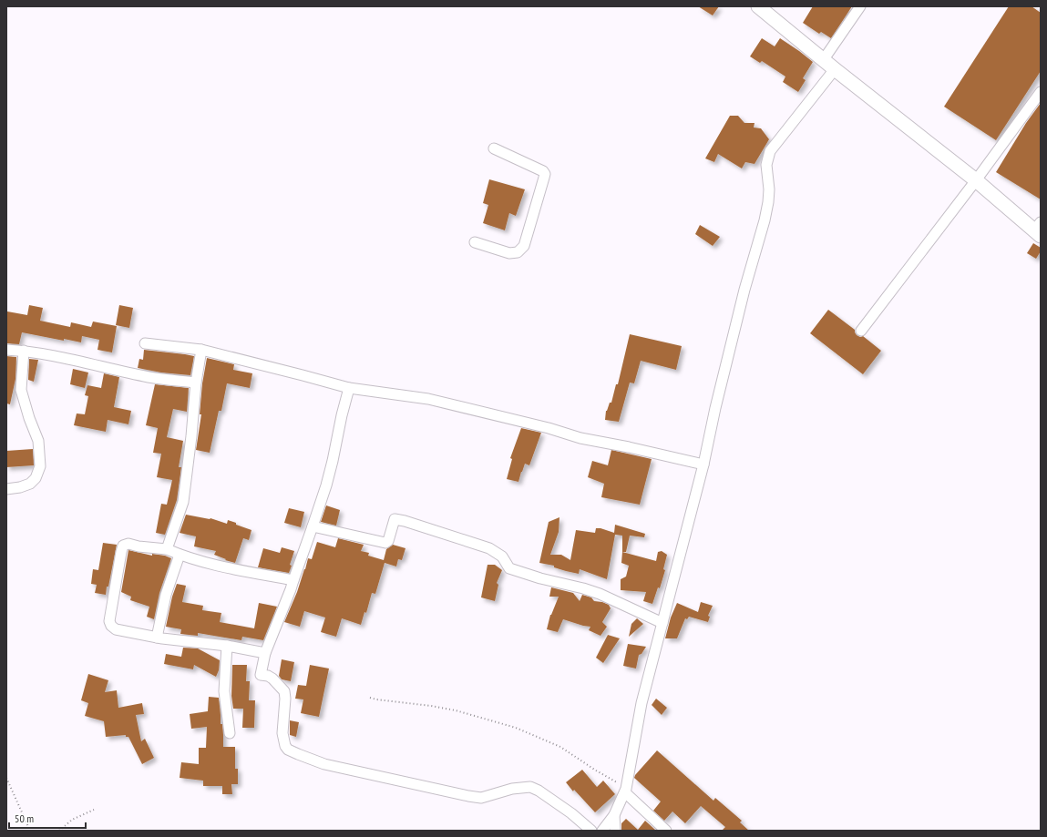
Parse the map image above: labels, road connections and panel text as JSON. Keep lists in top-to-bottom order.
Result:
{
  "scale_bar": "50 m"
}
